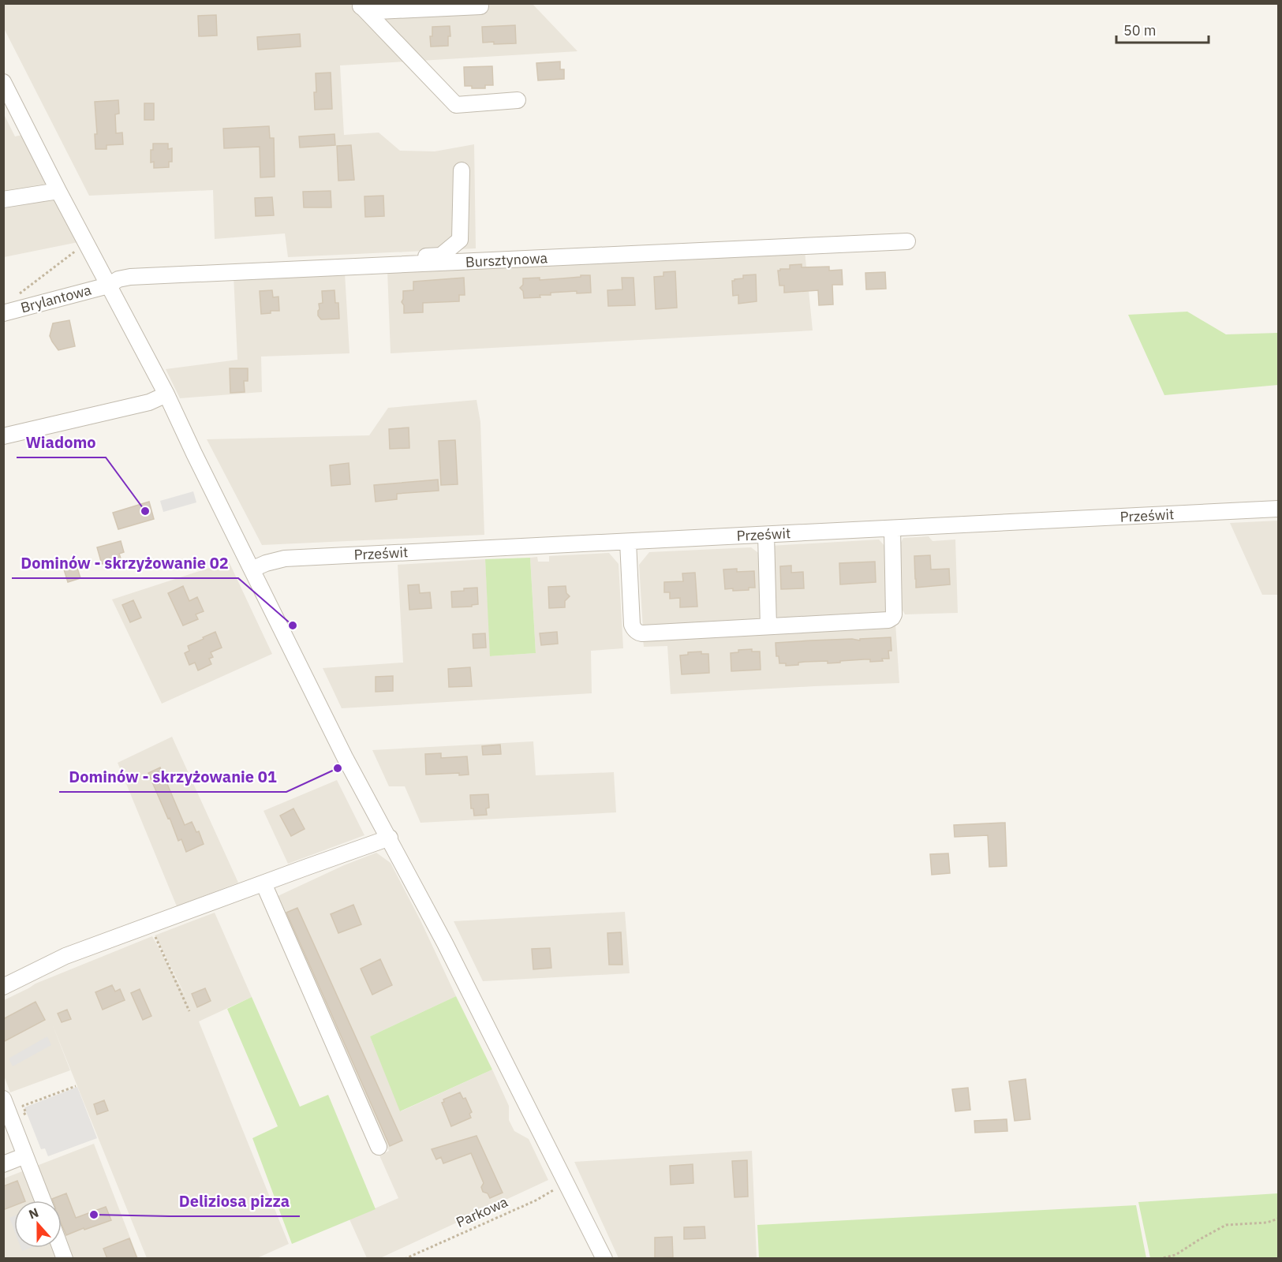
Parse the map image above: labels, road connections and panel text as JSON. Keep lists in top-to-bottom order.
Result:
{
  "streets": {
    "street": ["Bursztynowa", "Brylantowa", "Prześwit"],
    "path": ["Parkowa"]
  },
  "crossings": [
    ["Bursztynowa", "Brylantowa"]
  ],
  "places": [
    "Wiadomo",
    "Dominów - skrzyżowanie 02",
    "Dominów - skrzyżowanie 01",
    "Deliziosa pizza"
  ],
  "scale_bar": "50 m",
  "north": "top"
}
